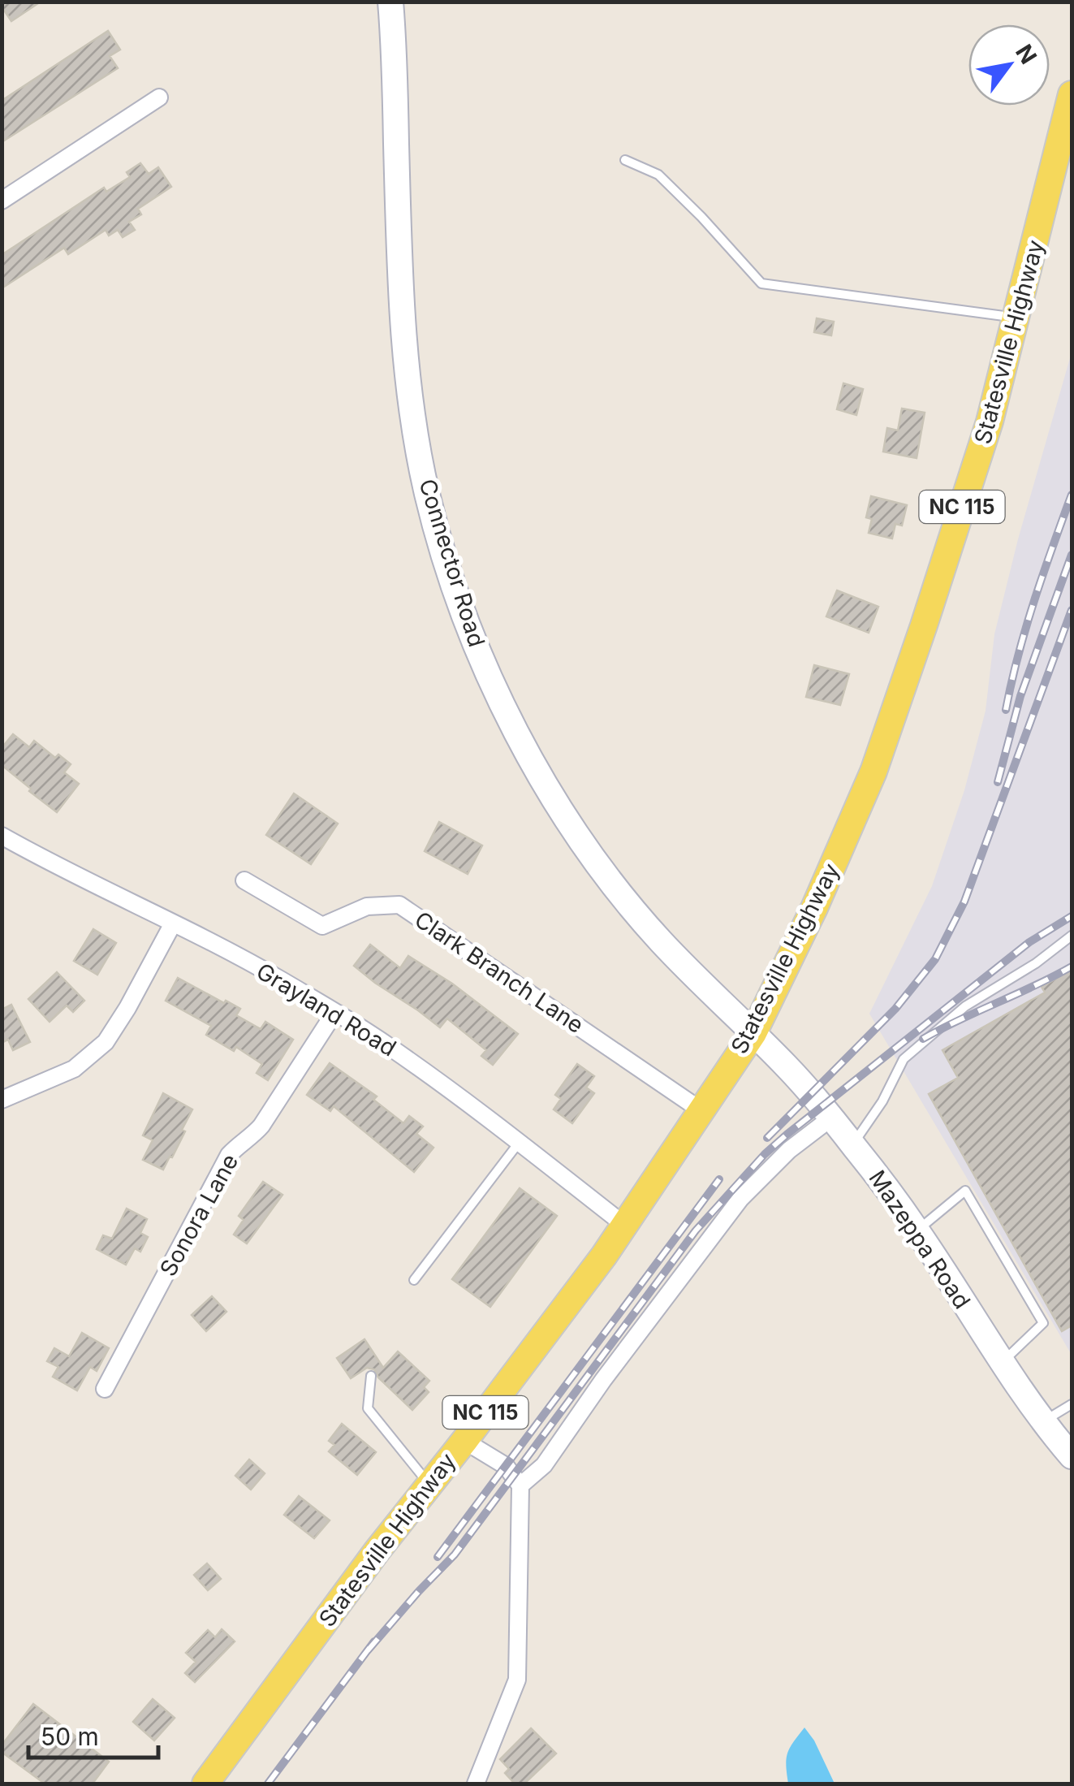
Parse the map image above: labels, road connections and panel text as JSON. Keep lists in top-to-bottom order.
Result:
{
  "streets": {
    "main road": ["Statesville Highway", "NC 115"],
    "street": [
      "Connector Road",
      "Clark Branch Lane",
      "Grayland Road",
      "Sonora Lane",
      "Mazeppa Road"
    ]
  },
  "crossings": [
    ["Statesville Highway", "Connector Road"],
    ["Statesville Highway", "Clark Branch Lane"],
    ["Statesville Highway", "Grayland Road"],
    ["Statesville Highway", "Mazeppa Road"],
    ["Connector Road", "Mazeppa Road"],
    ["Grayland Road", "Sonora Lane"]
  ],
  "scale_bar": "50 m",
  "north": "top right"
}
